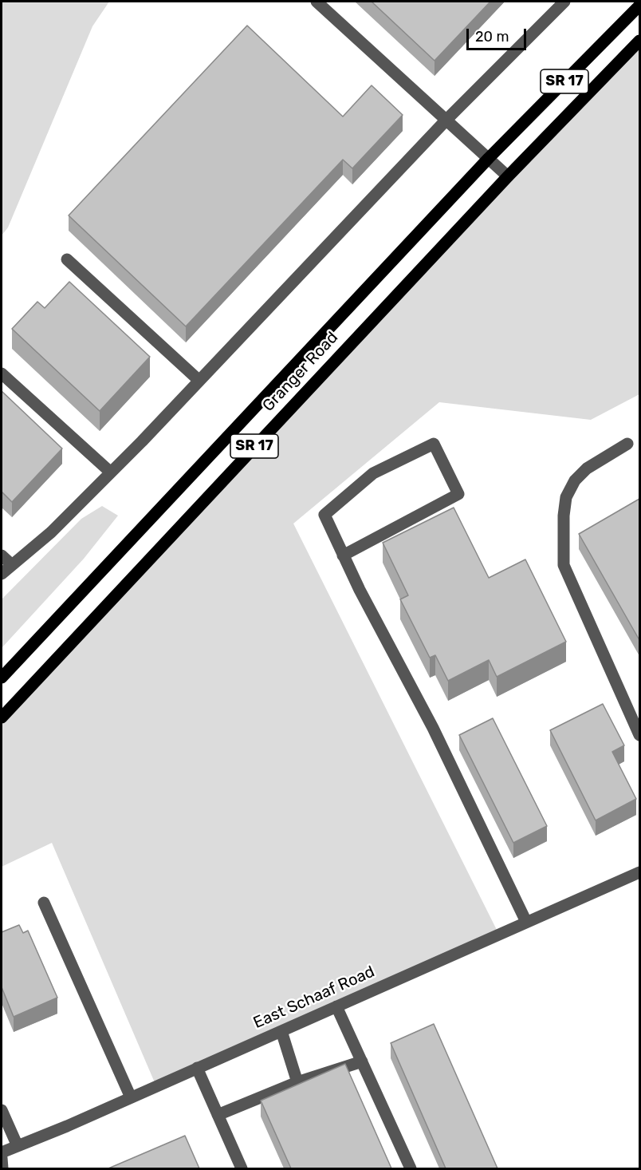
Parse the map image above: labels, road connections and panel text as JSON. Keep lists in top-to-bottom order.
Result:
{
  "streets": {
    "main road": ["SR 17", "Granger Road"],
    "street": ["East Schaaf Road"]
  },
  "scale_bar": "20 m"
}
